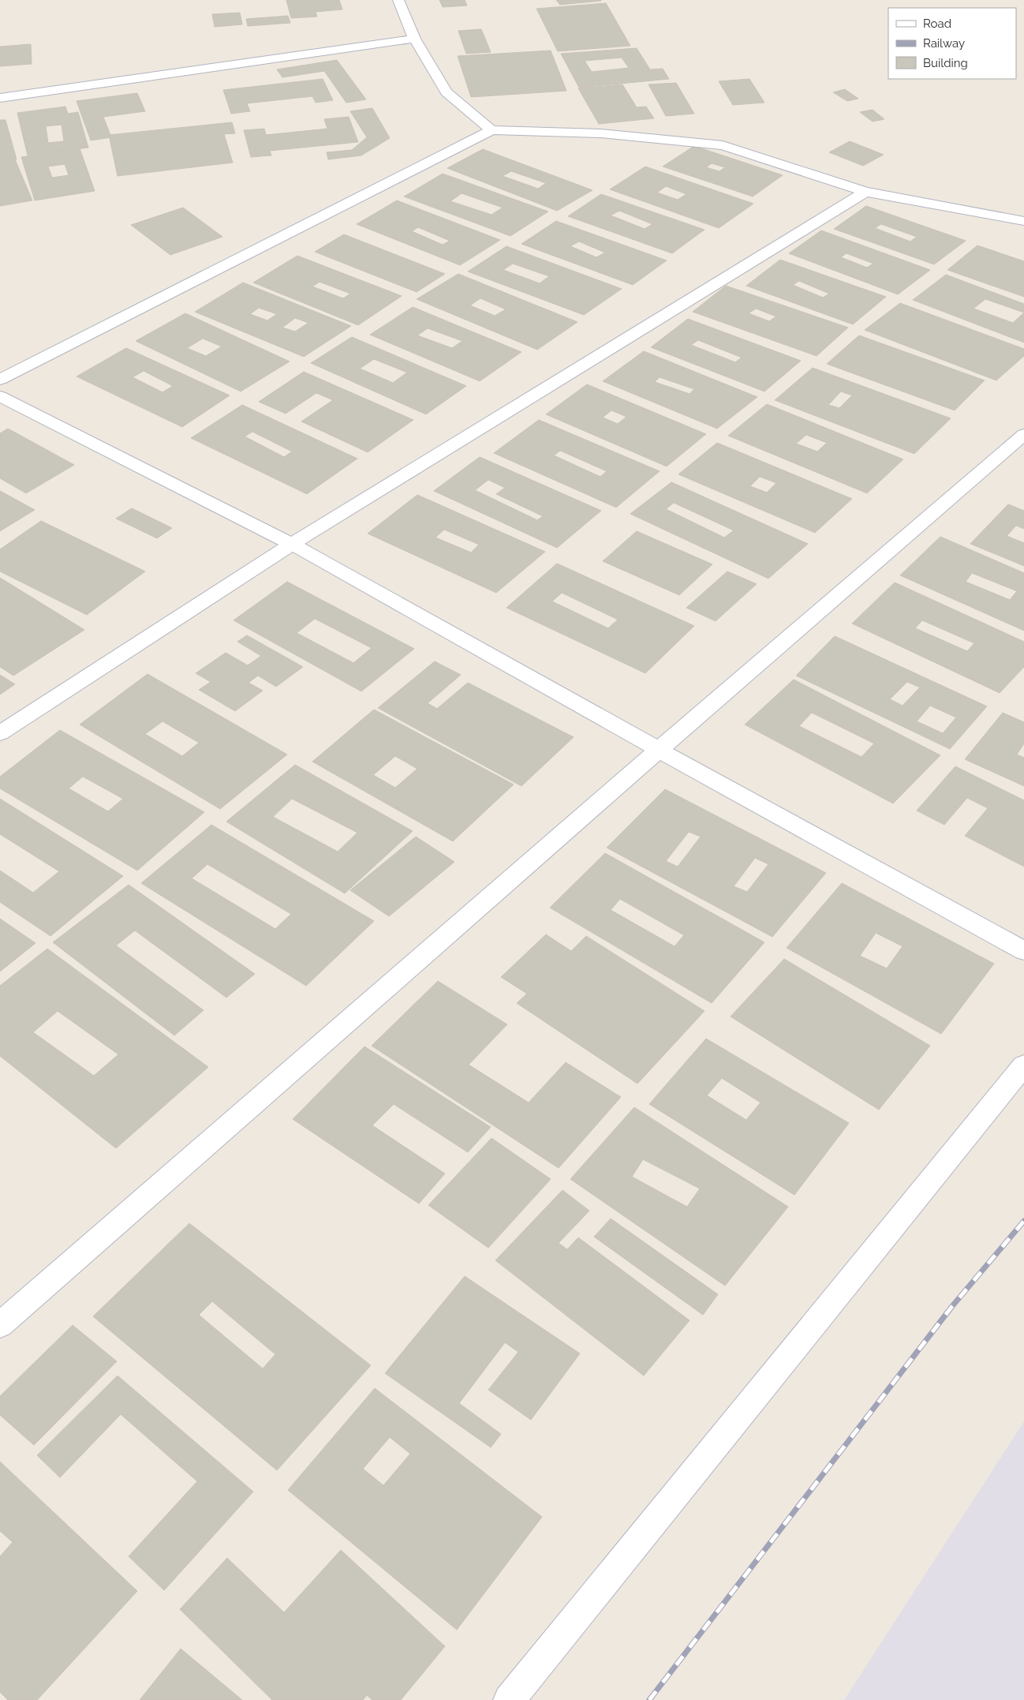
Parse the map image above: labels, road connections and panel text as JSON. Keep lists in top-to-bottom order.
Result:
{
  "legend": ["Road", "Railway", "Building"]
}
